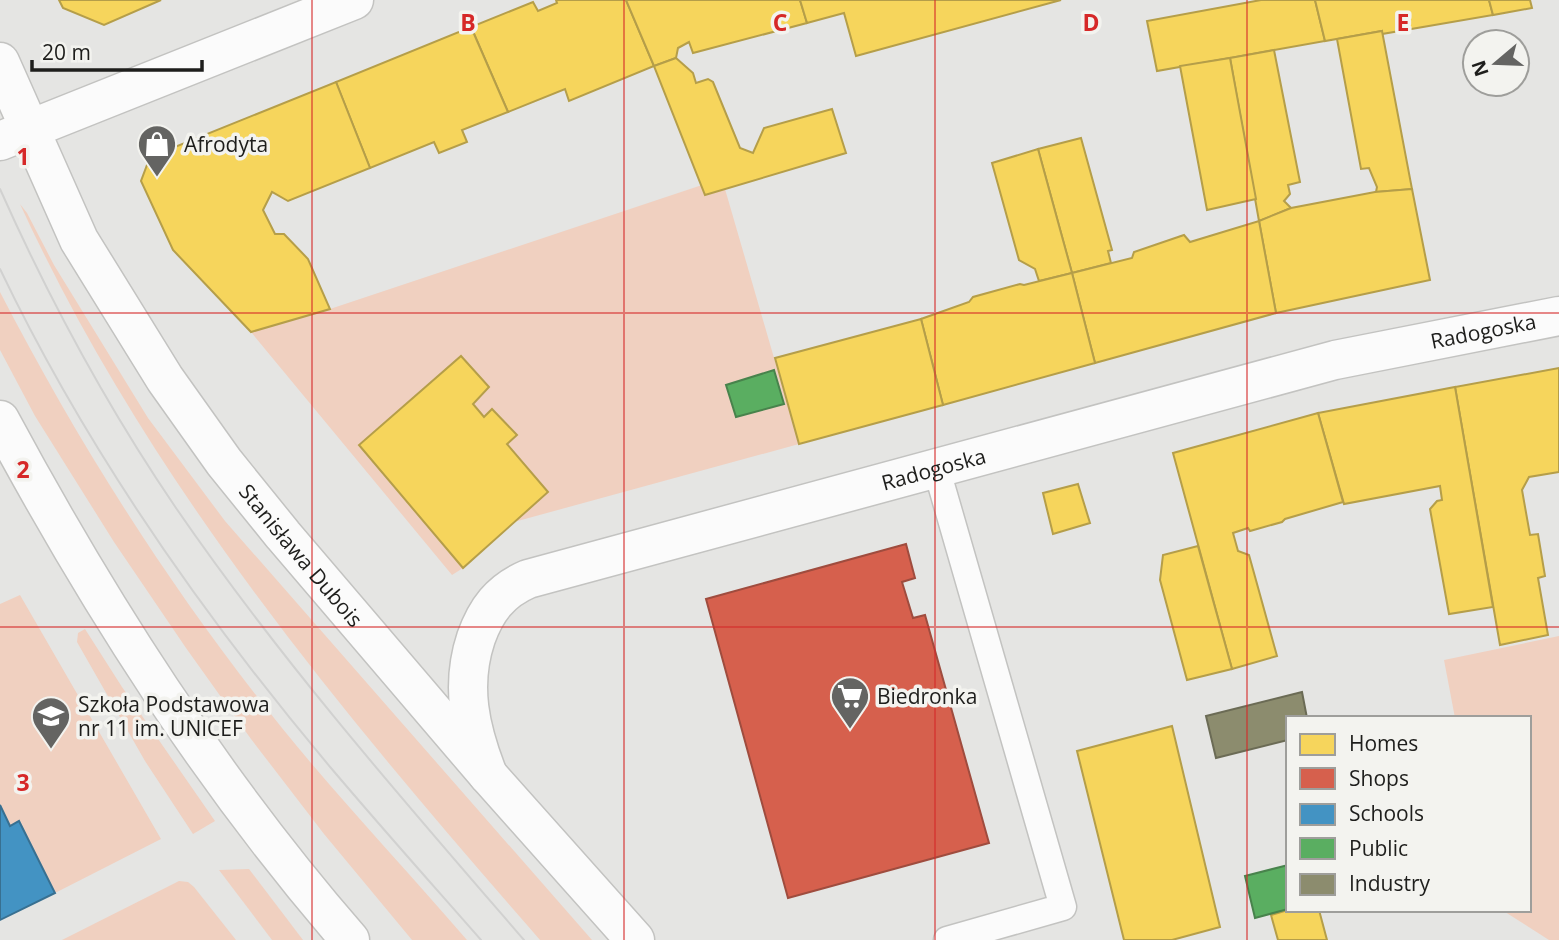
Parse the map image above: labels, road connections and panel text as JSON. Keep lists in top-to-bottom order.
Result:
{
  "streets": {
    "street": ["Radogoska", "Stanisława Dubois"]
  },
  "crossings": [
    ["Radogoska", "Stanisława Dubois"]
  ],
  "places": {
    "shop": ["Afrodyta"],
    "supermarket": ["Biedronka"],
    "school or university": ["Szkoła Podstawowa nr 11 im. UNICEF"]
  },
  "legend": [
    "Homes",
    "Shops",
    "Schools",
    "Public",
    "Industry"
  ],
  "scale_bar": "20 m",
  "north": "left",
  "grid": {
    "columns": [
      "B",
      "C",
      "D",
      "E"
    ],
    "rows": ["1", "2", "3"]
  }
}
